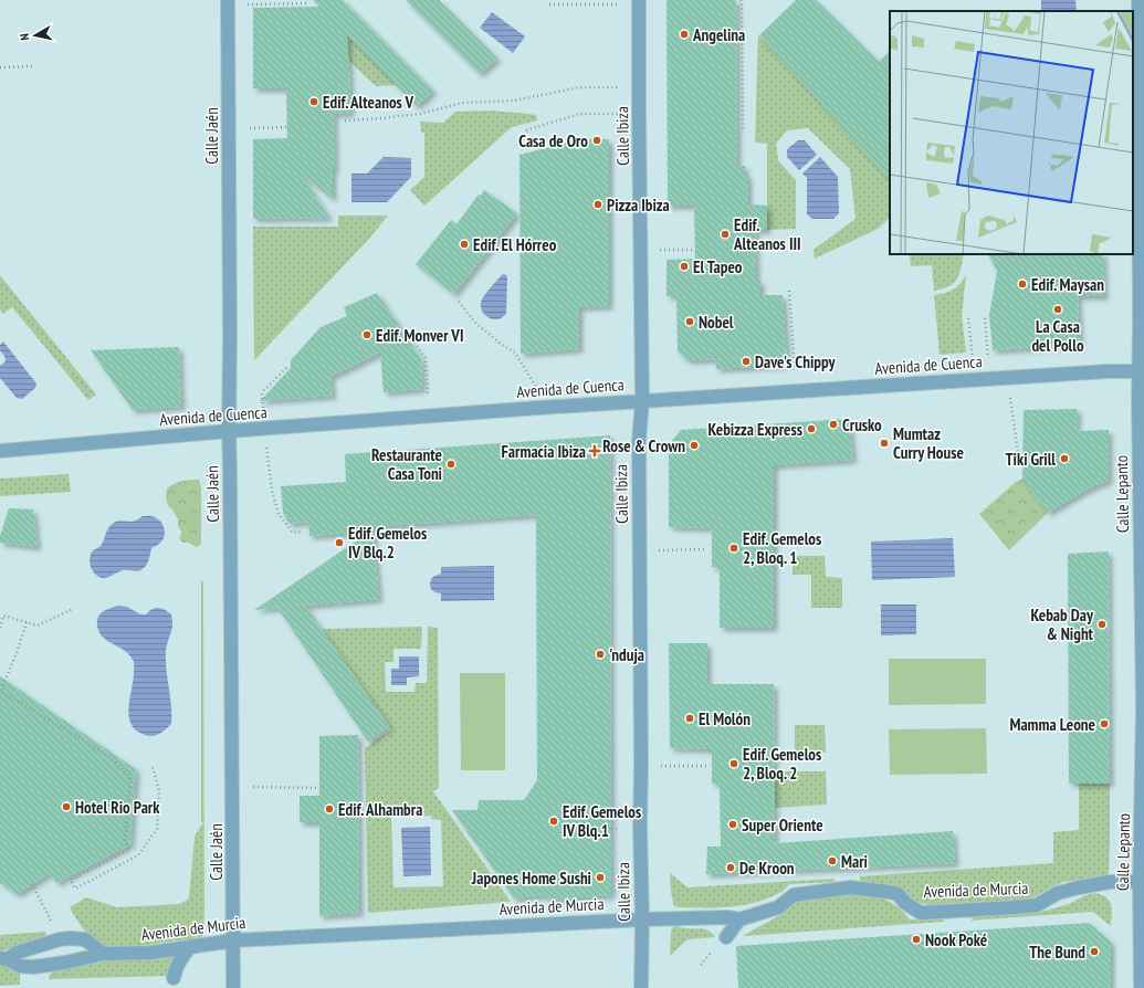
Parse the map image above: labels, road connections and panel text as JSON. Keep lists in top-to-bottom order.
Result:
{
  "streets": {
    "street": [
      "Calle Jaén",
      "Calle Ibiza",
      "Avenida de Cuenca",
      "Calle Lepanto",
      "Avenida de Murcia"
    ]
  },
  "crossings": [
    ["Calle Jaén", "Avenida de Cuenca"],
    ["Calle Jaén", "Avenida de Murcia"],
    ["Calle Ibiza", "Avenida de Cuenca"],
    ["Calle Ibiza", "Avenida de Murcia"],
    ["Avenida de Cuenca", "Calle Lepanto"],
    ["Calle Lepanto", "Avenida de Murcia"]
  ],
  "places": {
    "other": [
      "Angelina",
      "Edif. Alteanos V",
      "Casa de Oro",
      "Pizza Ibiza",
      "Edif. Alteanos III",
      "Edif. El Hórreo",
      "El Tapeo",
      "Edif. Maysan",
      "La Casa del Pollo",
      "Nobel",
      "Edif. Monver VI",
      "Dave's Chippy",
      "Crusko",
      "Kebizza Express",
      "Mumtaz Curry House",
      "Rose & Crown",
      "Tiki Grill",
      "Restaurante Casa Toni",
      "Edif. Gemelos IV Blq.2",
      "Edif. Gemelos 2, Bloq. 1",
      "Kebab Day & Night",
      "'nduja",
      "El Molón",
      "Mamma Leone",
      "Edif. Gemelos 2, Bloq. 2",
      "Hotel Rio Park",
      "Edif. Alhambra",
      "Edif. Gemelos IV Blq.1",
      "Super Oriente",
      "Mari",
      "De Kroon",
      "Japones Home Sushi",
      "Nook Poké",
      "The Bund"
    ],
    "health": ["Farmacia Ibiza"]
  },
  "north": "left"
}
